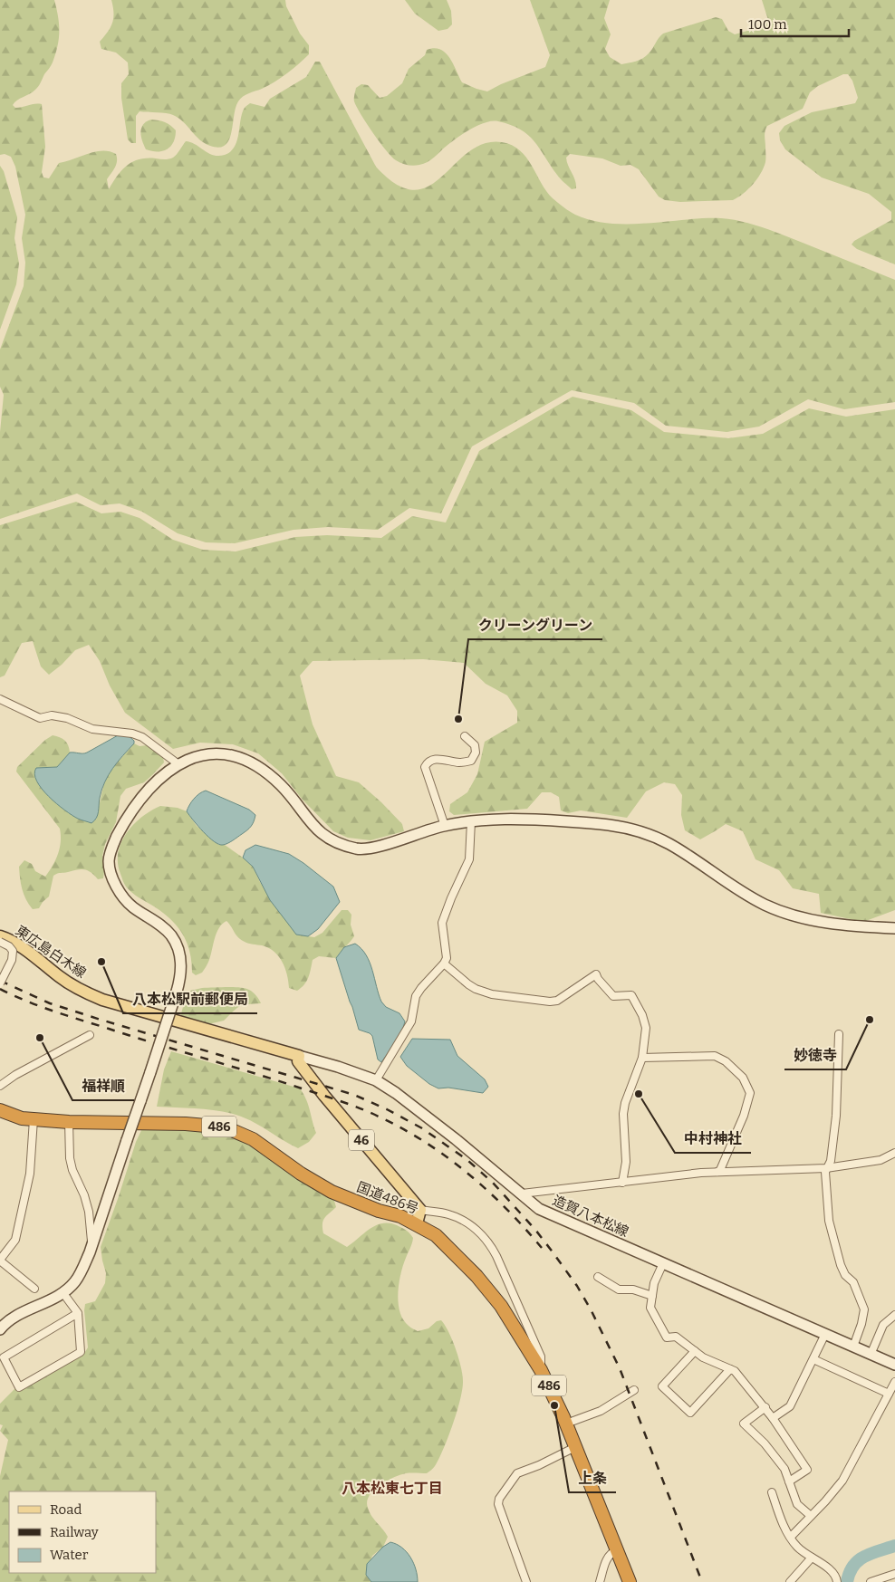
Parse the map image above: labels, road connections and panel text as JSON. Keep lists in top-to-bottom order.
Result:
{
  "streets": {
    "highway": ["486", "国道486号"],
    "main road": ["東広島白木線", "46"],
    "street": ["造賀八本松線"]
  },
  "crossings": [
    ["東広島白木線", "46"],
    ["東広島白木線", "造賀八本松線"],
    ["46", "造賀八本松線"]
  ],
  "districts": ["八本松東七丁目"],
  "places": [
    "クリーングリーン",
    "八本松駅前郵便局",
    "妙徳寺",
    "福祥順",
    "中村神社",
    "上条"
  ],
  "legend": ["Road", "Railway", "Water"],
  "scale_bar": "100 m"
}
